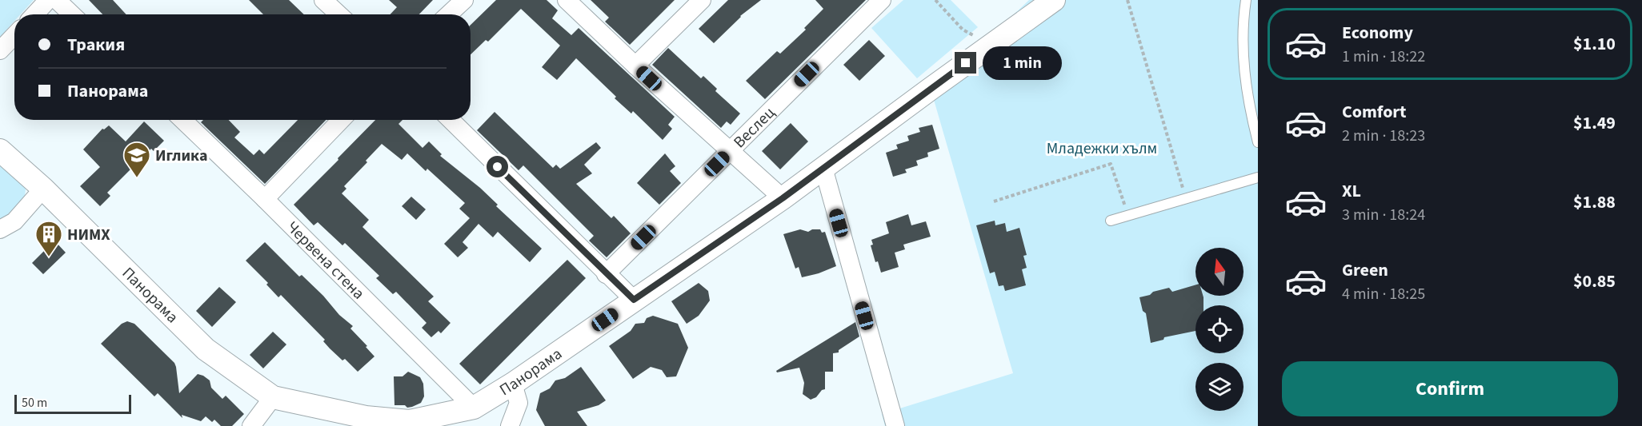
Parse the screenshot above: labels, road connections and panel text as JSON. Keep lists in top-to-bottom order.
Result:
{
  "streets": {
    "street": ["Веслец", "Червена стена", "Панорама"]
  },
  "crossings": [
    ["Червена стена", "Панорама"]
  ],
  "parks": ["Младежки хълм"],
  "places": {
    "school or university": ["Иглика"],
    "building": ["НИМХ"]
  },
  "scale_bar": "50 m",
  "north": "top",
  "page": {
    "list": [
      {
        "name": "Economy",
        "note": "1 min · 18:22",
        "value": "$1.10"
      },
      {
        "name": "Comfort",
        "note": "2 min · 18:23",
        "value": "$1.49"
      },
      {
        "name": "XL",
        "note": "3 min · 18:24",
        "value": "$1.88"
      },
      {
        "name": "Green",
        "note": "4 min · 18:25",
        "value": "$0.85"
      }
    ],
    "banner": ["Тракия", "Панорама"],
    "bubble": "1 min",
    "buttons": "Confirm",
    "scale": "50 m"
  }
}
